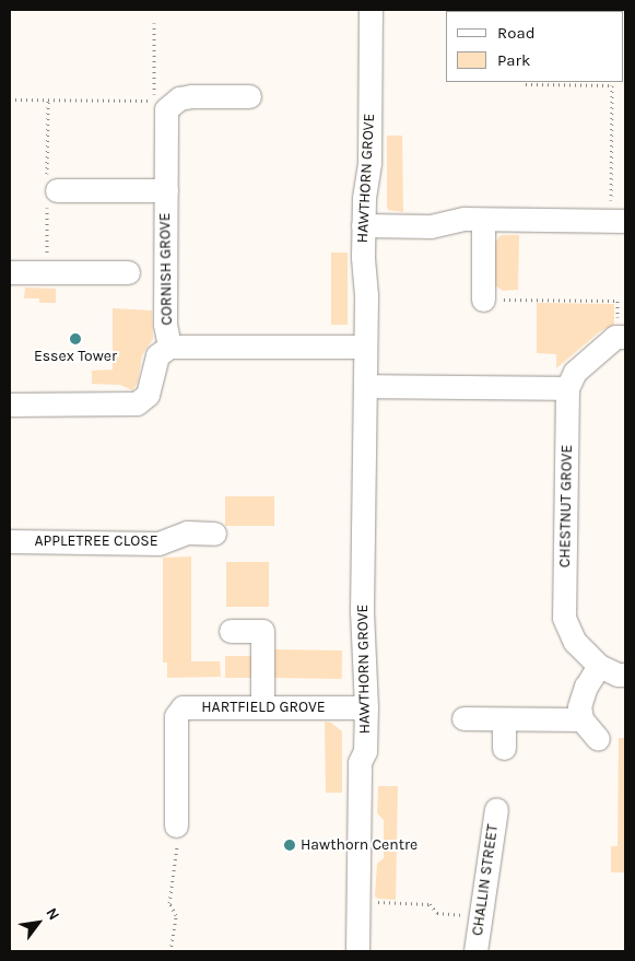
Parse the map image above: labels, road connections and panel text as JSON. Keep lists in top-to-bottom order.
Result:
{
  "streets": {
    "street": [
      "HAWTHORN GROVE",
      "CORNISH GROVE",
      "CHESTNUT GROVE",
      "APPLETREE CLOSE",
      "HARTFIELD GROVE",
      "CHALLIN STREET"
    ]
  },
  "crossings": [
    ["HAWTHORN GROVE", "HARTFIELD GROVE"]
  ],
  "places": ["Essex Tower", "Hawthorn Centre"],
  "legend": ["Road", "Park"],
  "north": "top right"
}
